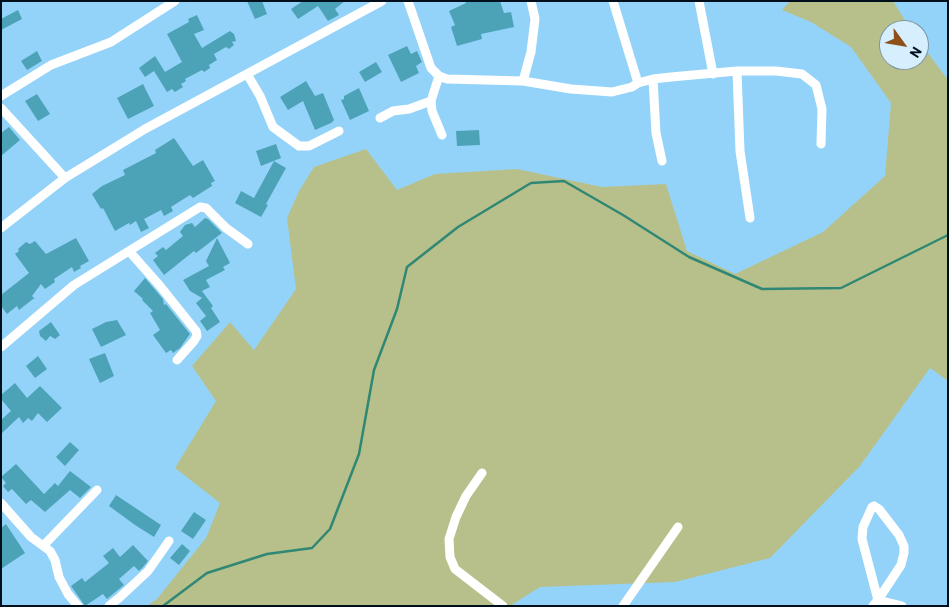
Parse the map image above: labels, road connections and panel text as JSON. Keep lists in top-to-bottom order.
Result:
{
  "north": "bottom right"
}
